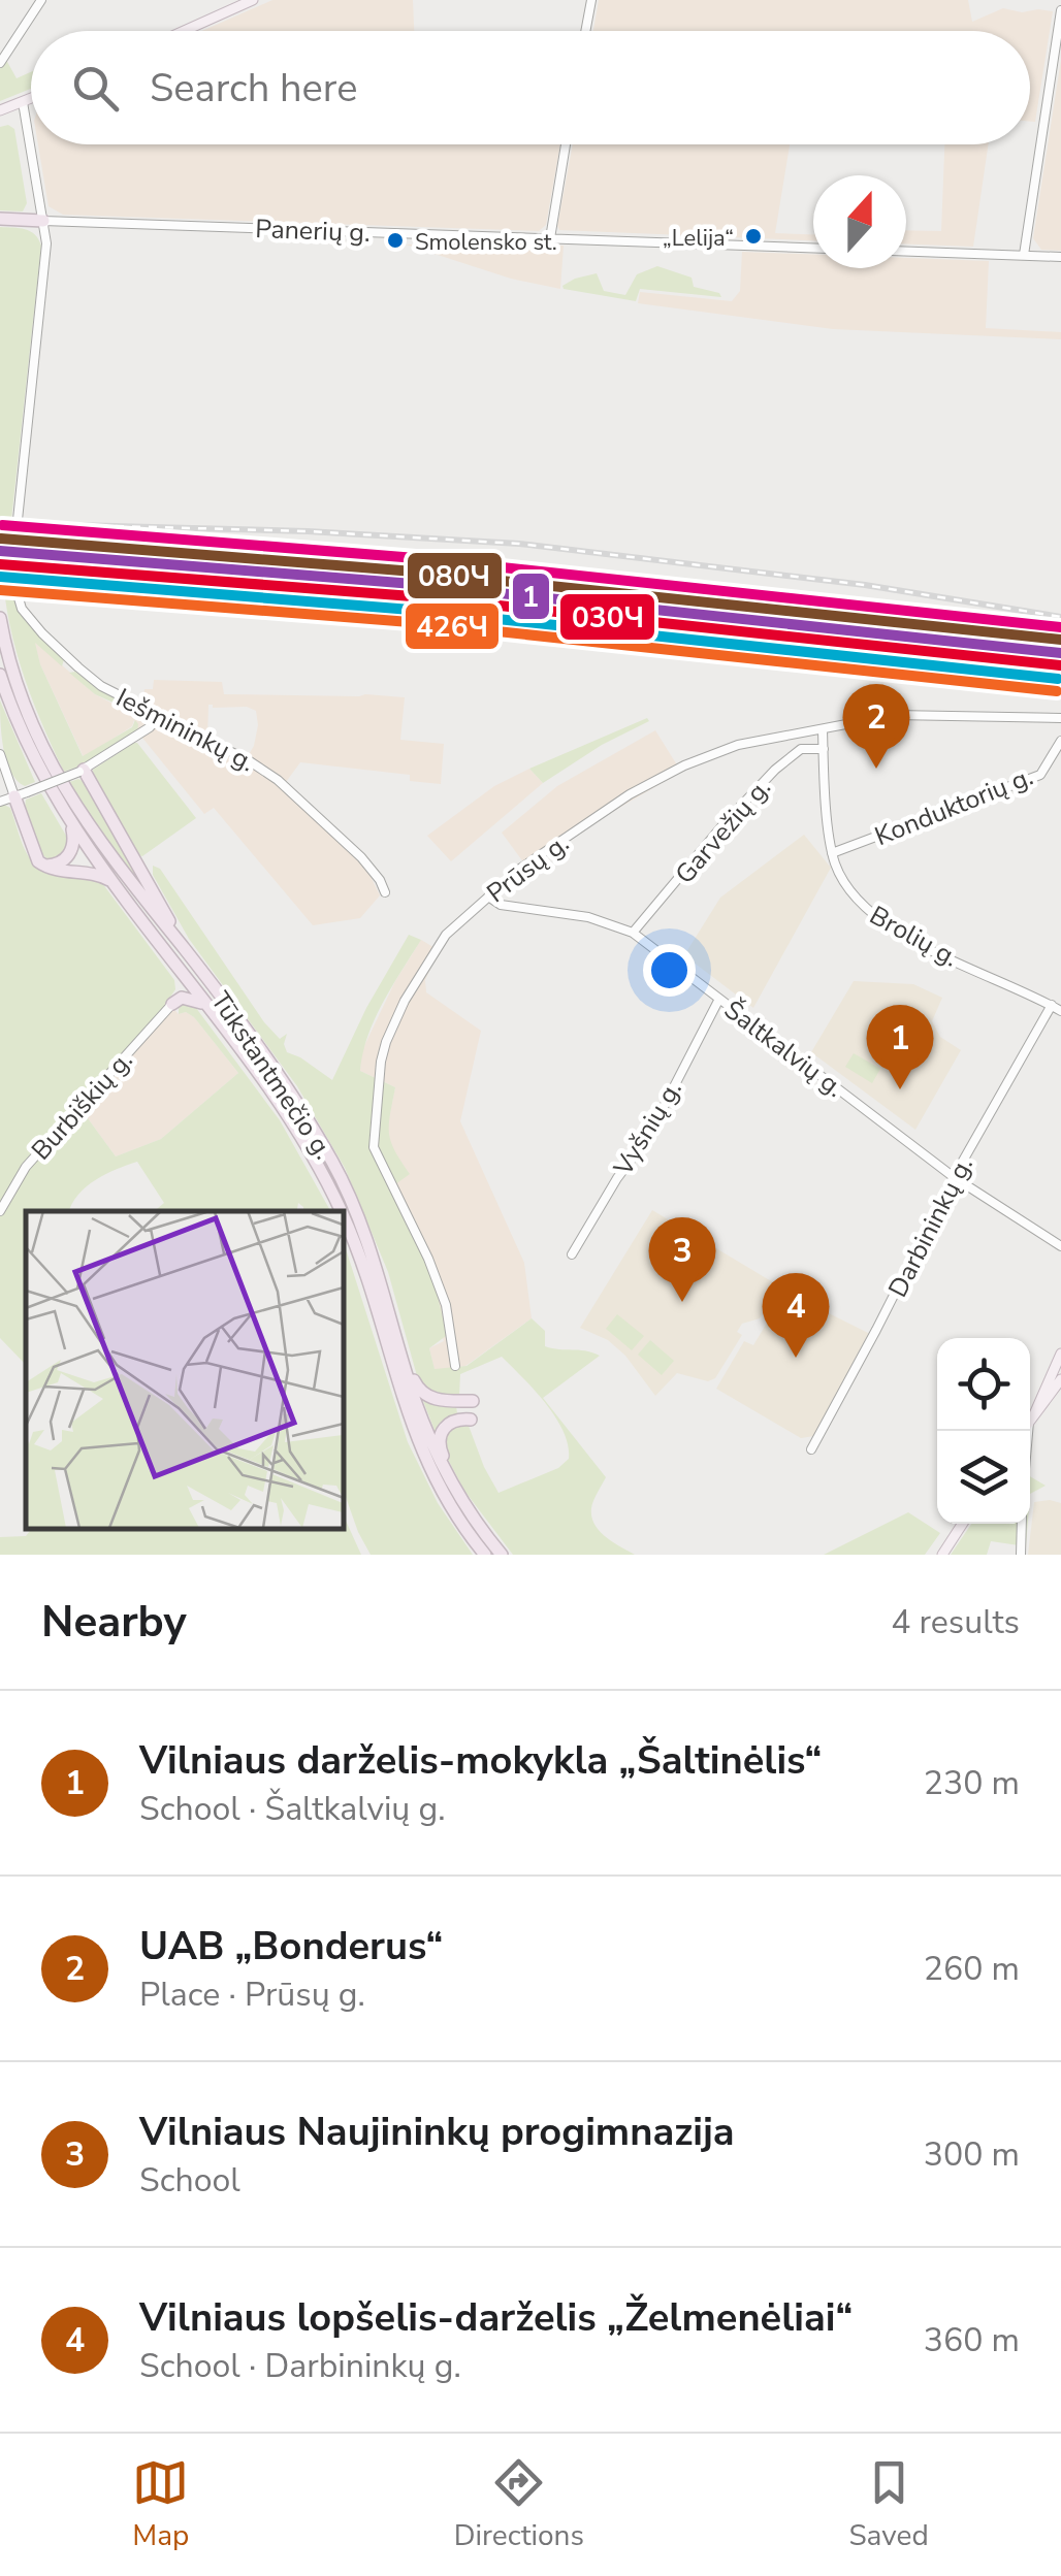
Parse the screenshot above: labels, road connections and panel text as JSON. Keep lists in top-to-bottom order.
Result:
{
  "streets": {
    "highway": ["Tūkstantmečio g."],
    "street": [
      "Panerių g.",
      "Iešmininkų g.",
      "Konduktorių g.",
      "Garvežių g.",
      "Prūsų g.",
      "Brolių g.",
      "Šaltkalvių g.",
      "Burbiškių g.",
      "Vyšnių g.",
      "Darbininkų g."
    ]
  },
  "crossings": [
    ["Konduktorių g.", "Brolių g."],
    ["Garvežių g.", "Šaltkalvių g."],
    ["Prūsų g.", "Brolių g."],
    ["Prūsų g.", "Šaltkalvių g."],
    ["Brolių g.", "Darbininkų g."],
    ["Šaltkalvių g.", "Vyšnių g."],
    ["Šaltkalvių g.", "Darbininkų g."]
  ],
  "places": ["„Lelija“", "Smolensko st."],
  "lines": [
    "transit line 080Ч",
    "transit line 1",
    "transit line 030Ч",
    "transit line 426Ч"
  ],
  "north": "top",
  "page": {
    "search": "Search here",
    "pins": [
      "2",
      "1",
      "3",
      "4"
    ],
    "heading": ["Nearby", "4 results"],
    "list": [
      {
        "mark": "1",
        "name": "Vilniaus darželis-mokykla „Šaltinėlis“",
        "note": "School · Šaltkalvių g.",
        "value": "230 m"
      },
      {
        "mark": "2",
        "name": "UAB „Bonderus“",
        "note": "Place · Prūsų g.",
        "value": "260 m"
      },
      {
        "mark": "3",
        "name": "Vilniaus Naujininkų progimnazija",
        "note": "School",
        "value": "300 m"
      },
      {
        "mark": "4",
        "name": "Vilniaus lopšelis-darželis „Želmenėliai“",
        "note": "School · Darbininkų g.",
        "value": "360 m"
      }
    ],
    "nav": ["Map", "Directions", "Saved"]
  }
}
